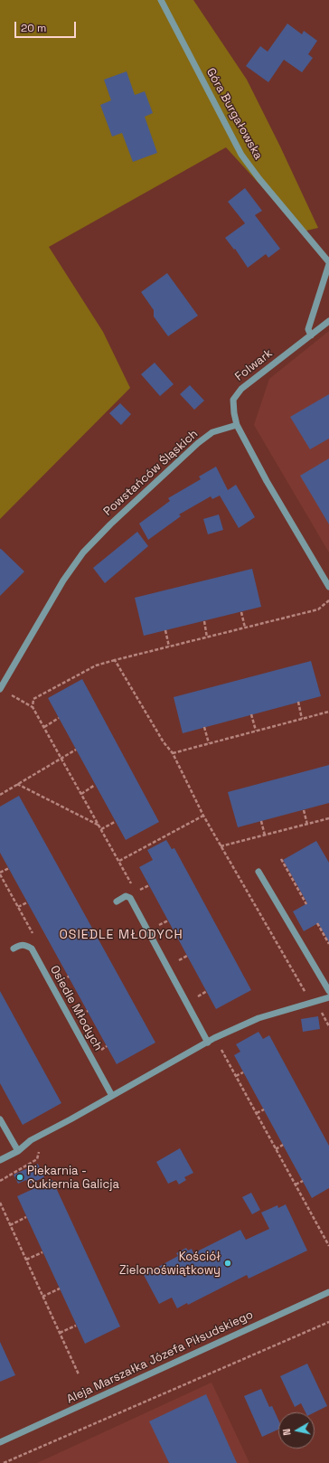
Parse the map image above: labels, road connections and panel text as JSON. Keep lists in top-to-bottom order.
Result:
{
  "streets": {
    "street": [
      "Góra Burgałowska",
      "Folwark",
      "Powstańców Śląskich",
      "Osiedle Młodych",
      "Aleja Marszałka Józefa Piłsudskiego"
    ]
  },
  "crossings": [
    ["Folwark", "Powstańców Śląskich"]
  ],
  "districts": ["OSIEDLE MŁODYCH"],
  "places": ["Piekarnia - Cukiernia Galicja", "Kościół Zielonoświątkowy"],
  "scale_bar": "20 m",
  "north": "left"
}
